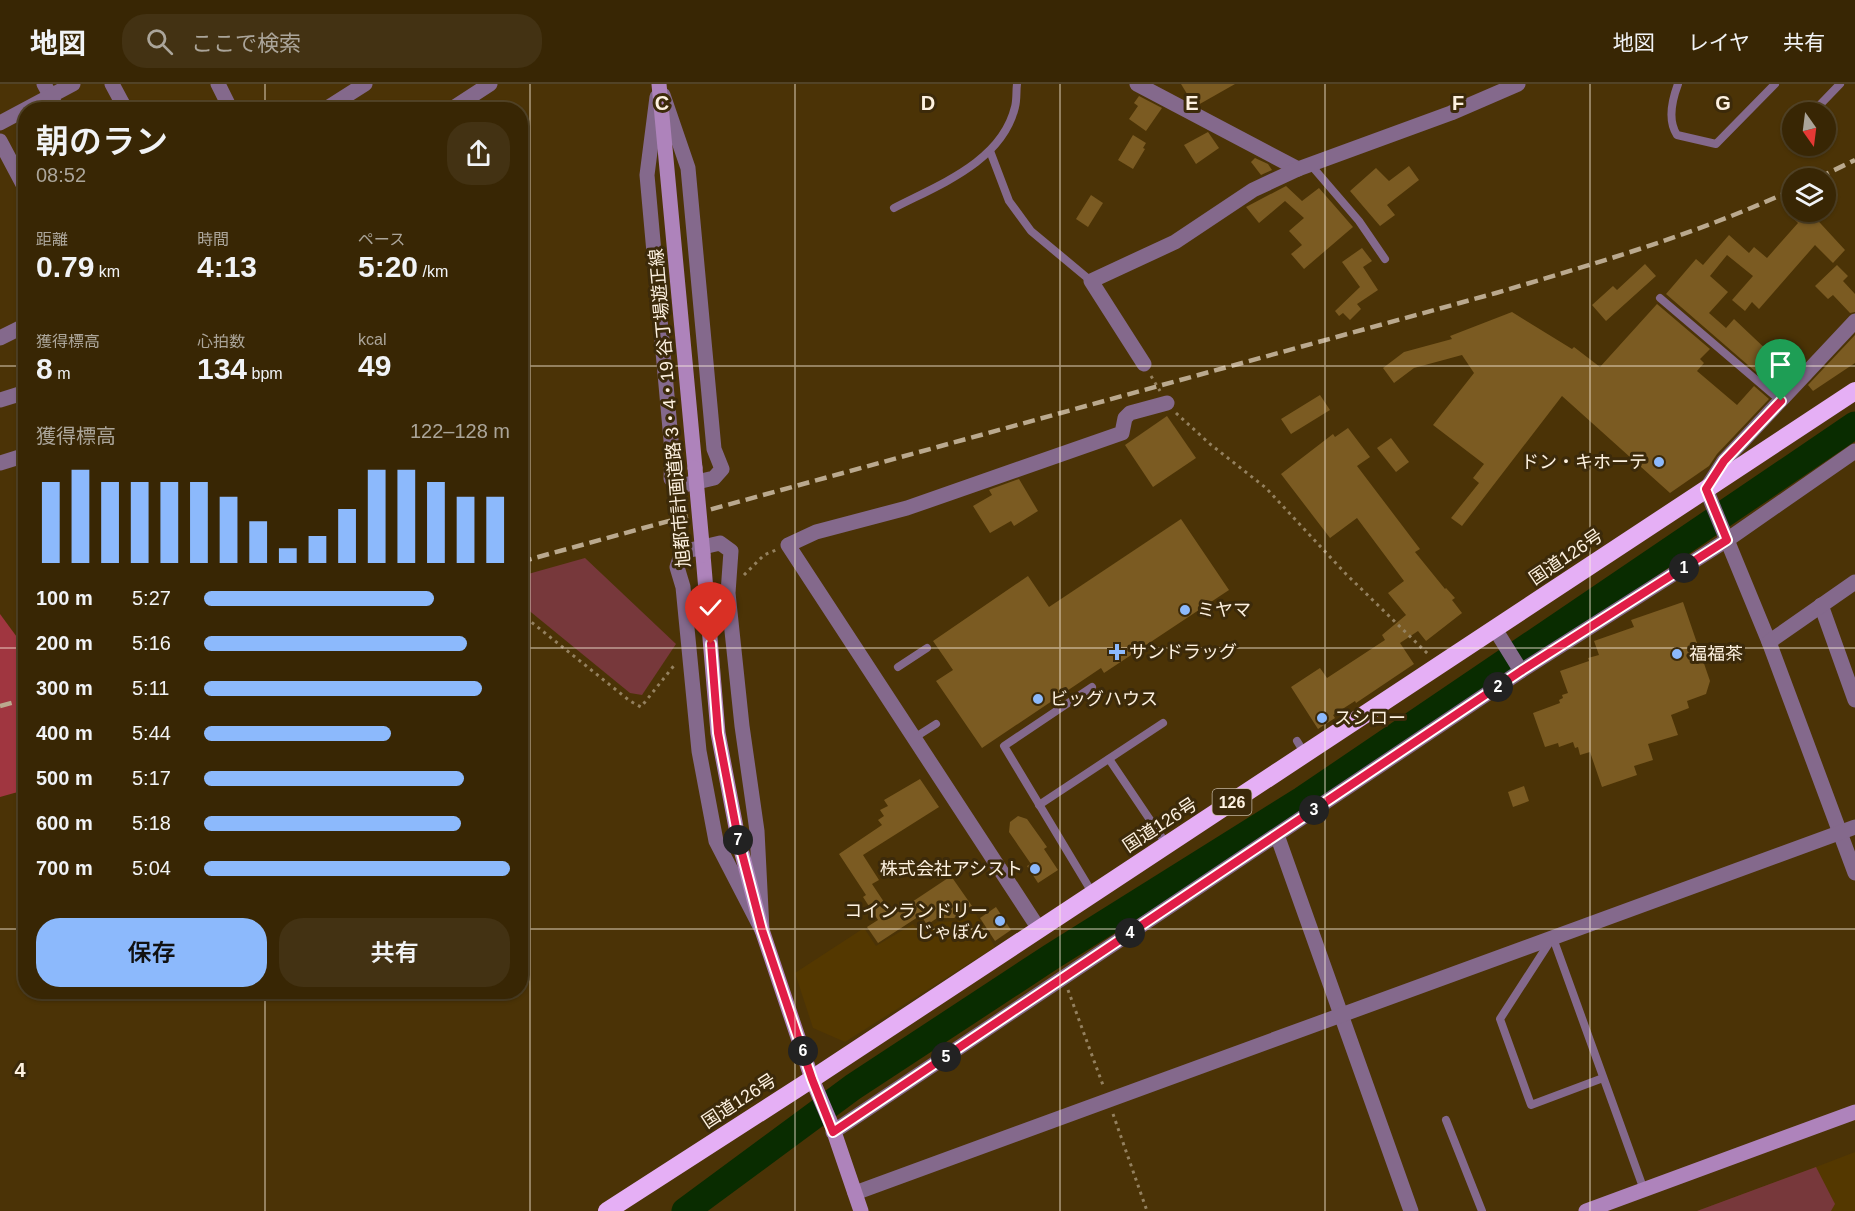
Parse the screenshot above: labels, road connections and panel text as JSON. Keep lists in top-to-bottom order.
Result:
{
  "streets": {
    "highway": ["国道126号", "126"],
    "street": ["旭都市計画道路 3・4・19 谷丁場遊正線"]
  },
  "crossings": [
    ["旭都市計画道路 3・4・19 谷丁場遊正線", "国道126号"]
  ],
  "places": {
    "other": [
      "ドン・キホーテ",
      "ミヤマ",
      "福福茶",
      "ビッグハウス",
      "スシロー",
      "株式会社アシスト",
      "コインランドリー じゃぼん"
    ],
    "health": ["サンドラッグ"]
  },
  "north": "bottom",
  "page": {
    "header": "地図",
    "search": "ここで検索",
    "nav": ["地図", "レイヤ", "共有"],
    "heading": ["朝のラン", "08:52"],
    "stats": [
      ["距離", "0.79 km"],
      ["時間", "4:13"],
      ["ペース", "5:20 /km"],
      ["獲得標高", "8 m"],
      ["心拍数", "134 bpm"],
      ["kcal", "49"]
    ],
    "chart": ["獲得標高", "122–128 m"],
    "pins": [
      "1",
      "2",
      "3",
      "7",
      "4",
      "6",
      "5"
    ],
    "list": [
      {
        "name": "100 m",
        "note": "5:27"
      },
      {
        "name": "200 m",
        "note": "5:16"
      },
      {
        "name": "300 m",
        "note": "5:11"
      },
      {
        "name": "400 m",
        "note": "5:44"
      },
      {
        "name": "500 m",
        "note": "5:17"
      },
      {
        "name": "600 m",
        "note": "5:18"
      },
      {
        "name": "700 m",
        "note": "5:04"
      }
    ],
    "buttons": ["保存", "共有"]
  },
  "grid": {
    "columns": [
      "C",
      "D",
      "E",
      "F",
      "G"
    ],
    "rows": ["4"]
  }
}
